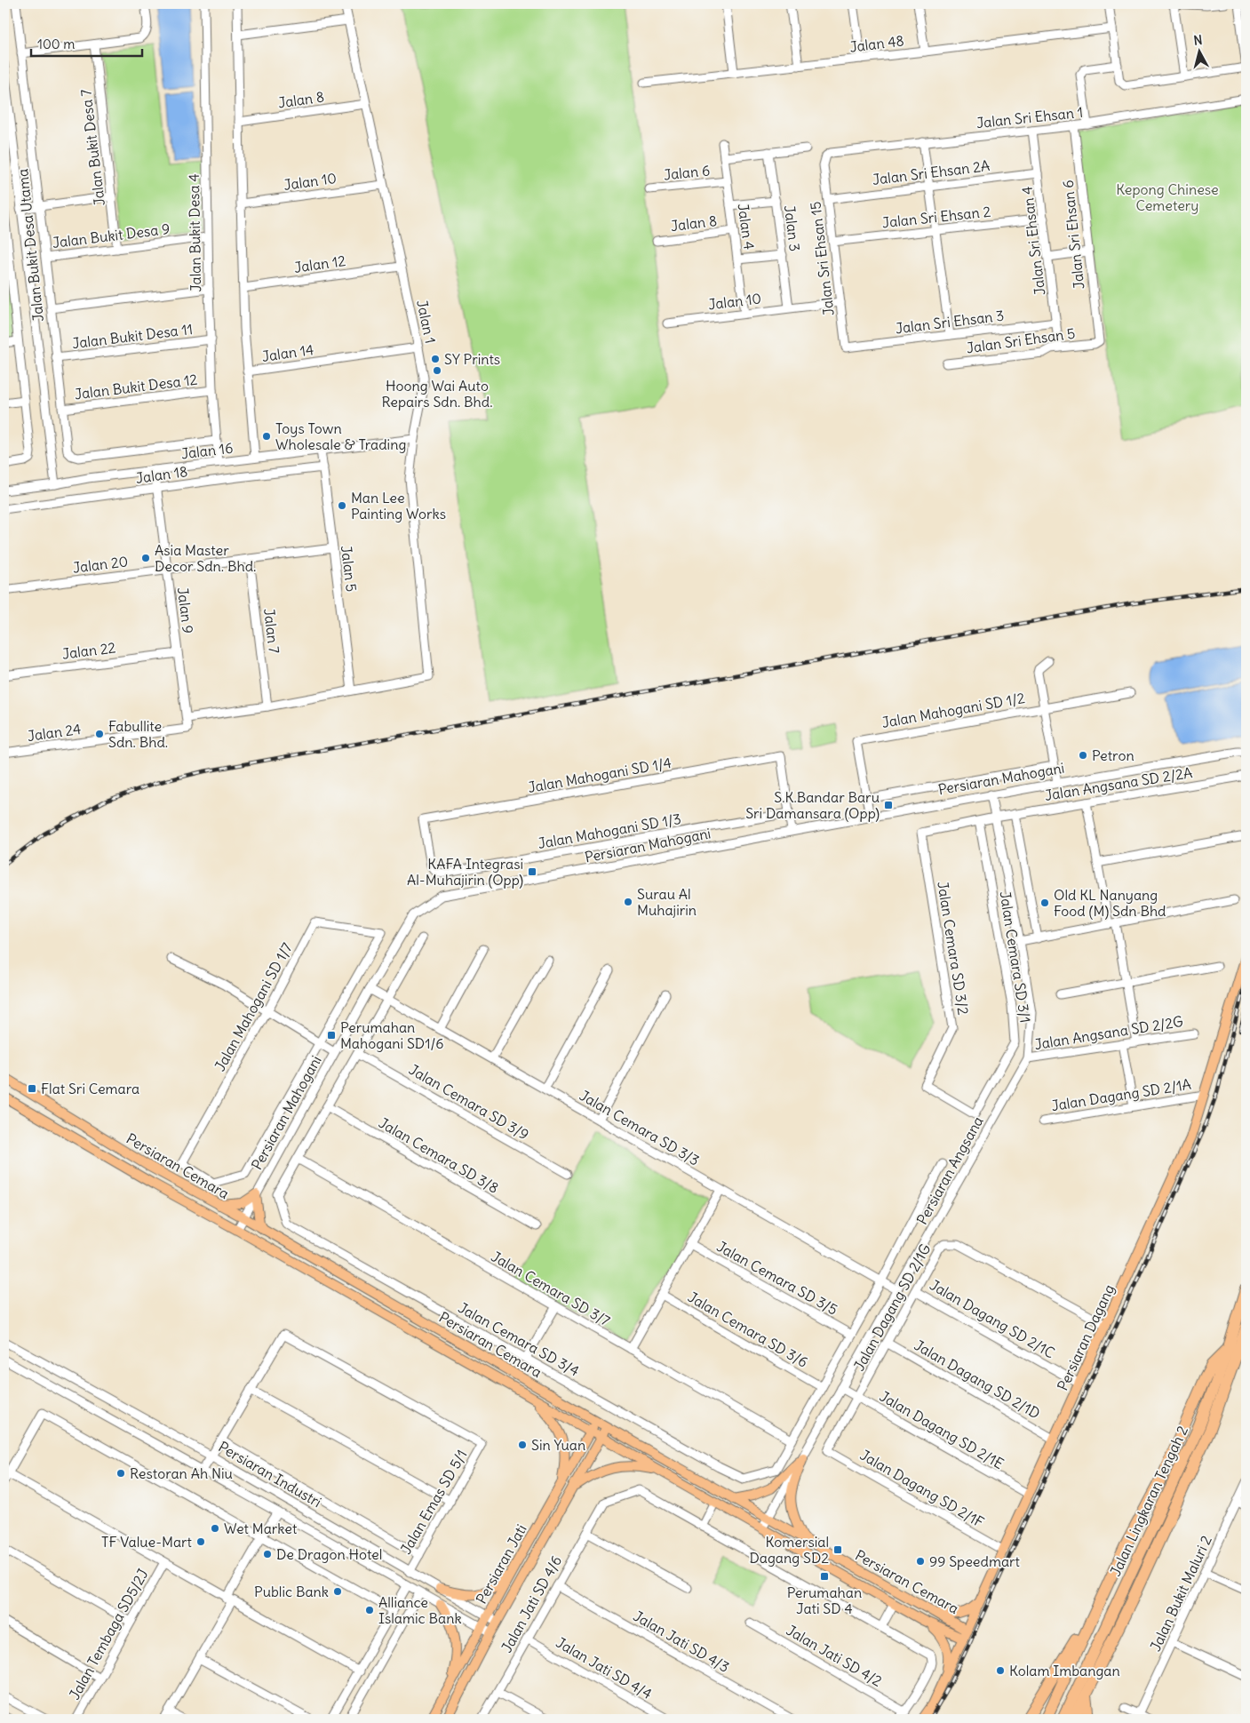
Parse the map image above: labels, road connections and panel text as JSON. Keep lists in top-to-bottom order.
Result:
{
  "streets": {
    "highway": ["Jalan Lingkaran Tengah 2"],
    "main road": ["Persiaran Cemara", "Persiaran Dagang", "Persiaran Jati"],
    "street": [
      "Jalan 48",
      "Jalan 8",
      "Jalan Sri Ehsan 1",
      "Jalan Bukit Desa 7",
      "Jalan 6",
      "Jalan Sri Ehsan 2A",
      "Jalan 10",
      "Jalan Sri Ehsan 2",
      "Jalan 4",
      "Jalan 3",
      "Jalan Bukit Desa 4",
      "Jalan Sri Ehsan 6",
      "Jalan Bukit Desa 9",
      "Jalan Sri Ehsan 4",
      "Jalan Bukit Desa Utama",
      "Jalan Sri Ehsan 15",
      "Jalan 12",
      "Jalan 1",
      "Jalan Sri Ehsan 3",
      "Jalan Bukit Desa 11",
      "Jalan Sri Ehsan 5",
      "Jalan 14",
      "Jalan Bukit Desa 12",
      "Jalan 16",
      "Jalan 18",
      "Jalan 20",
      "Jalan 5",
      "Jalan 9",
      "Jalan 7",
      "Jalan 22",
      "Jalan Mahogani SD 1/2",
      "Jalan 24",
      "Jalan Mahogani SD 1/4",
      "Persiaran Mahogani",
      "Jalan Angsana SD 2/2A",
      "Jalan Mahogani SD 1/3",
      "Jalan Cemara SD 3/2",
      "Jalan Cemara SD 3/1",
      "Jalan Mahogani SD 1/7",
      "Jalan Angsana SD 2/2G",
      "Jalan Dagang SD 2/1A",
      "Jalan Cemara SD 3/9",
      "Jalan Cemara SD 3/3",
      "Jalan Cemara SD 3/8",
      "Persiaran Angsana",
      "Jalan Cemara SD 3/5",
      "Jalan Cemara SD 3/7",
      "Jalan Dagang SD 2/1G",
      "Jalan Dagang SD 2/1C",
      "Jalan Cemara SD 3/6",
      "Jalan Cemara SD 3/4",
      "Jalan Dagang SD 2/1D",
      "Jalan Dagang SD 2/1E",
      "Persiaran Industri",
      "Jalan Dagang SD 2/1F",
      "Jalan Emas SD 5/1",
      "Jalan Bukit Maluri 2",
      "Jalan Jati SD 4/6",
      "Jalan Tembaga SD5/2J",
      "Jalan Jati SD 4/3",
      "Jalan Jati SD 4/2",
      "Jalan Jati SD 4/4"
    ]
  },
  "crossings": [
    ["Jalan 8", "Jalan 4"],
    ["Jalan 8", "Jalan 1"],
    ["Jalan Sri Ehsan 1", "Jalan Sri Ehsan 6"],
    ["Jalan Sri Ehsan 1", "Jalan Sri Ehsan 4"],
    ["Jalan Sri Ehsan 1", "Jalan Sri Ehsan 15"],
    ["Jalan Bukit Desa 7", "Jalan Bukit Desa 9"],
    ["Jalan 6", "Jalan 4"],
    ["Jalan Sri Ehsan 2A", "Jalan Sri Ehsan 4"],
    ["Jalan Sri Ehsan 2A", "Jalan Sri Ehsan 15"],
    ["Jalan 10", "Jalan 4"],
    ["Jalan 10", "Jalan 3"],
    ["Jalan 10", "Jalan Sri Ehsan 15"],
    ["Jalan 10", "Jalan 1"],
    ["Jalan Sri Ehsan 2", "Jalan Sri Ehsan 4"],
    ["Jalan Sri Ehsan 2", "Jalan Sri Ehsan 15"],
    ["Jalan Bukit Desa 4", "Jalan Bukit Desa 9"],
    ["Jalan Bukit Desa 4", "Jalan Bukit Desa Utama"],
    ["Jalan Bukit Desa 4", "Jalan Bukit Desa 11"],
    ["Jalan Bukit Desa 4", "Jalan Bukit Desa 12"],
    ["Jalan Bukit Desa 4", "Jalan 16"],
    ["Jalan Sri Ehsan 6", "Jalan Sri Ehsan 5"],
    ["Jalan Bukit Desa 9", "Jalan Bukit Desa Utama"],
    ["Jalan Sri Ehsan 4", "Jalan Sri Ehsan 3"],
    ["Jalan Sri Ehsan 4", "Jalan Sri Ehsan 5"],
    ["Jalan Bukit Desa Utama", "Jalan Bukit Desa 11"],
    ["Jalan Bukit Desa Utama", "Jalan Bukit Desa 12"],
    ["Jalan Bukit Desa Utama", "Jalan 16"],
    ["Jalan Sri Ehsan 15", "Jalan Sri Ehsan 3"],
    ["Jalan 12", "Jalan 1"],
    ["Jalan 1", "Jalan 14"],
    ["Jalan 1", "Jalan 16"],
    ["Jalan 1", "Jalan 5"],
    ["Jalan 14", "Jalan 16"],
    ["Jalan 16", "Jalan 5"],
    ["Jalan 16", "Jalan 9"],
    ["Jalan 18", "Jalan 5"],
    ["Jalan 18", "Jalan 9"],
    ["Jalan 20", "Jalan 5"],
    ["Jalan 20", "Jalan 9"],
    ["Jalan 20", "Jalan 7"],
    ["Jalan 9", "Jalan 22"],
    ["Jalan 9", "Jalan 24"],
    ["Jalan Mahogani SD 1/2", "Persiaran Mahogani"],
    ["Jalan Mahogani SD 1/4", "Jalan Mahogani SD 1/3"],
    ["Persiaran Mahogani", "Jalan Cemara SD 3/3"],
    ["Persiaran Mahogani", "Persiaran Cemara"],
    ["Persiaran Mahogani", "Persiaran Angsana"],
    ["Jalan Angsana SD 2/2A", "Jalan Cemara SD 3/2"],
    ["Jalan Angsana SD 2/2A", "Jalan Cemara SD 3/1"],
    ["Jalan Angsana SD 2/2A", "Persiaran Angsana"],
    ["Jalan Cemara SD 3/2", "Jalan Cemara SD 3/1"],
    ["Jalan Angsana SD 2/2G", "Persiaran Angsana"],
    ["Jalan Dagang SD 2/1A", "Persiaran Dagang"],
    ["Jalan Cemara SD 3/9", "Jalan Cemara SD 3/4"],
    ["Jalan Cemara SD 3/3", "Persiaran Angsana"],
    ["Jalan Cemara SD 3/3", "Jalan Cemara SD 3/4"],
    ["Jalan Cemara SD 3/8", "Jalan Cemara SD 3/4"],
    ["Persiaran Cemara", "Persiaran Angsana"],
    ["Persiaran Cemara", "Persiaran Dagang"],
    ["Persiaran Cemara", "Persiaran Jati"],
    ["Persiaran Angsana", "Jalan Dagang SD 2/1E"],
    ["Jalan Cemara SD 3/5", "Jalan Cemara SD 3/4"],
    ["Jalan Cemara SD 3/7", "Jalan Cemara SD 3/4"],
    ["Jalan Dagang SD 2/1G", "Jalan Dagang SD 2/1C"],
    ["Jalan Dagang SD 2/1G", "Persiaran Dagang"],
    ["Jalan Dagang SD 2/1G", "Jalan Dagang SD 2/1D"],
    ["Jalan Dagang SD 2/1G", "Jalan Dagang SD 2/1E"],
    ["Jalan Dagang SD 2/1G", "Jalan Dagang SD 2/1F"],
    ["Jalan Dagang SD 2/1C", "Persiaran Dagang"],
    ["Jalan Cemara SD 3/6", "Jalan Cemara SD 3/4"],
    ["Persiaran Dagang", "Jalan Dagang SD 2/1D"],
    ["Persiaran Dagang", "Jalan Dagang SD 2/1E"],
    ["Persiaran Dagang", "Jalan Dagang SD 2/1F"],
    ["Persiaran Industri", "Jalan Emas SD 5/1"],
    ["Persiaran Industri", "Persiaran Jati"],
    ["Jalan Jati SD 4/6", "Jalan Jati SD 4/3"],
    ["Jalan Jati SD 4/6", "Jalan Jati SD 4/4"]
  ],
  "parks": ["Kepong Chinese Cemetery"],
  "places": {
    "other": [
      "SY Prints",
      "Hoong Wai Auto Repairs Sdn. Bhd.",
      "Toys Town Wholesale & Trading",
      "Man Lee Painting Works",
      "Asia Master Decor Sdn. Bhd.",
      "Fabullite Sdn. Bhd.",
      "Petron",
      "Surau Al Muhajirin",
      "Old KL Nanyang Food (M) Sdn Bhd",
      "Sin Yuan",
      "Restoran Ah Niu",
      "Wet Market",
      "TF Value-Mart",
      "De Dragon Hotel",
      "99 Speedmart",
      "Public Bank",
      "Alliance Islamic Bank",
      "Kolam Imbangan"
    ],
    "transit": [
      "S.K.Bandar Baru Sri Damansara (Opp)",
      "KAFA Integrasi Al-Muhajirin (Opp)",
      "Perumahan Mahogani SD1/6",
      "Flat Sri Cemara",
      "Komersial Dagang SD2",
      "Perumahan Jati SD 4"
    ]
  },
  "scale_bar": "100 m",
  "north": "top"
}
